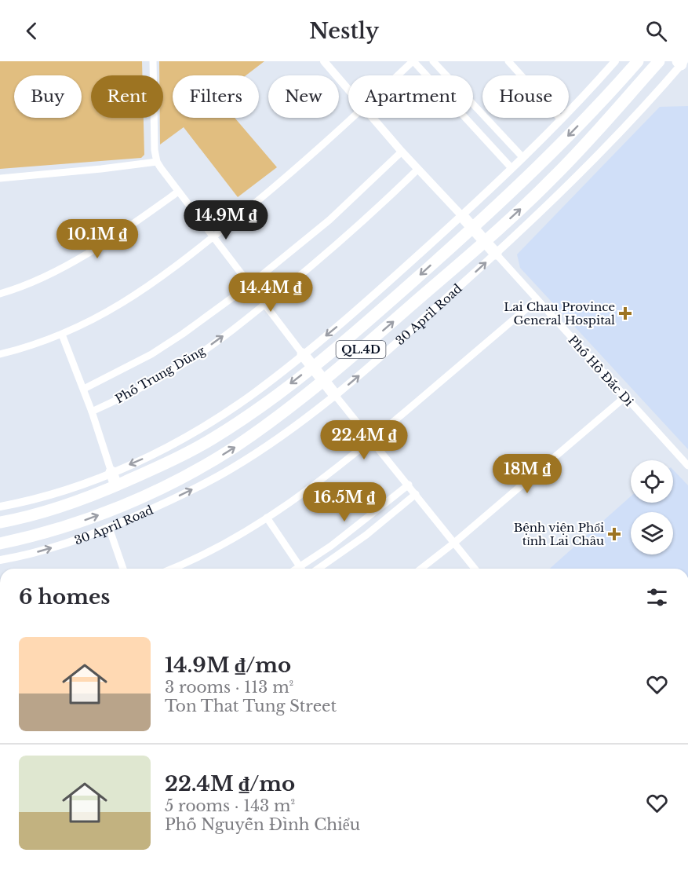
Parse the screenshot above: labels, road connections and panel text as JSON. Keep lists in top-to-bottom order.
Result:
{
  "streets": {
    "highway": ["30 April Road", "QL.4D"],
    "street": ["Phố Hồ Đắc Di", "Phố Trung Dũng"]
  },
  "crossings": [
    ["30 April Road", "Phố Hồ Đắc Di"]
  ],
  "places": {
    "health": ["Lai Chau Province General Hospital", "Bệnh viện Phổi tỉnh Lai Châu"]
  },
  "page": {
    "header": "Nestly",
    "chip": [
      "Buy",
      "Rent",
      "Filters",
      "New",
      "Apartment",
      "House"
    ],
    "price": [
      "14.9M ₫",
      "10.1M ₫",
      "14.4M ₫",
      "22.4M ₫",
      "18M ₫",
      "16.5M ₫"
    ],
    "heading": "6 homes",
    "list": [
      {
        "name": "14.9M ₫/mo",
        "note": "3 rooms · 113 m² · Ton That Tung Street"
      },
      {
        "name": "22.4M ₫/mo",
        "note": "5 rooms · 143 m² · Phố Nguyễn Đình Chiểu"
      }
    ]
  }
}
